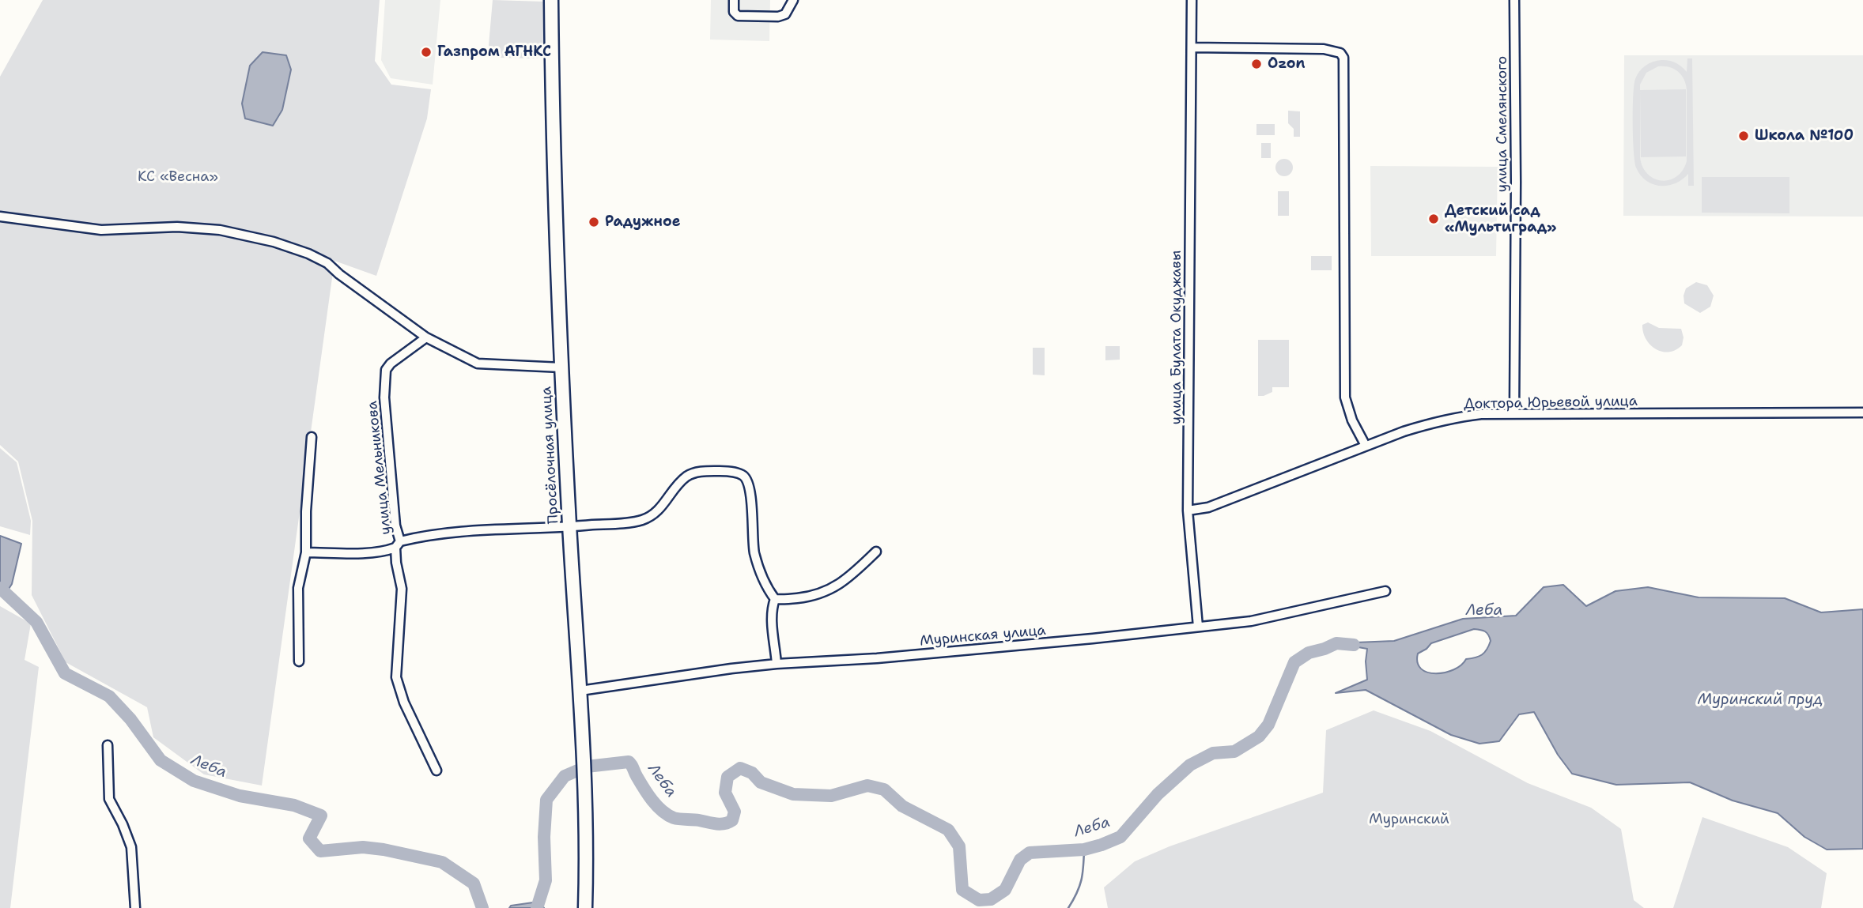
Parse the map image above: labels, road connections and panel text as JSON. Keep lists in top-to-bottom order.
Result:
{
  "streets": {
    "main road": ["Просёлочная улица"],
    "street": [
      "улица Смелянского",
      "улица Булата Окуджавы",
      "Доктора Юрьевой улица",
      "улица Мельникова",
      "Муринская улица"
    ]
  },
  "crossings": [
    ["улица Смелянского", "Доктора Юрьевой улица"],
    ["улица Булата Окуджавы", "Доктора Юрьевой улица"],
    ["улица Булата Окуджавы", "Муринская улица"],
    ["Просёлочная улица", "Муринская улица"]
  ],
  "water": ["Леба", "Муринский пруд"],
  "parks": ["КС «Весна»", "Муринский"],
  "places": [
    "Газпром АГНКС",
    "Ozon",
    "Школа №100",
    "Детский сад «Мультиград»",
    "Радужное"
  ]
}
